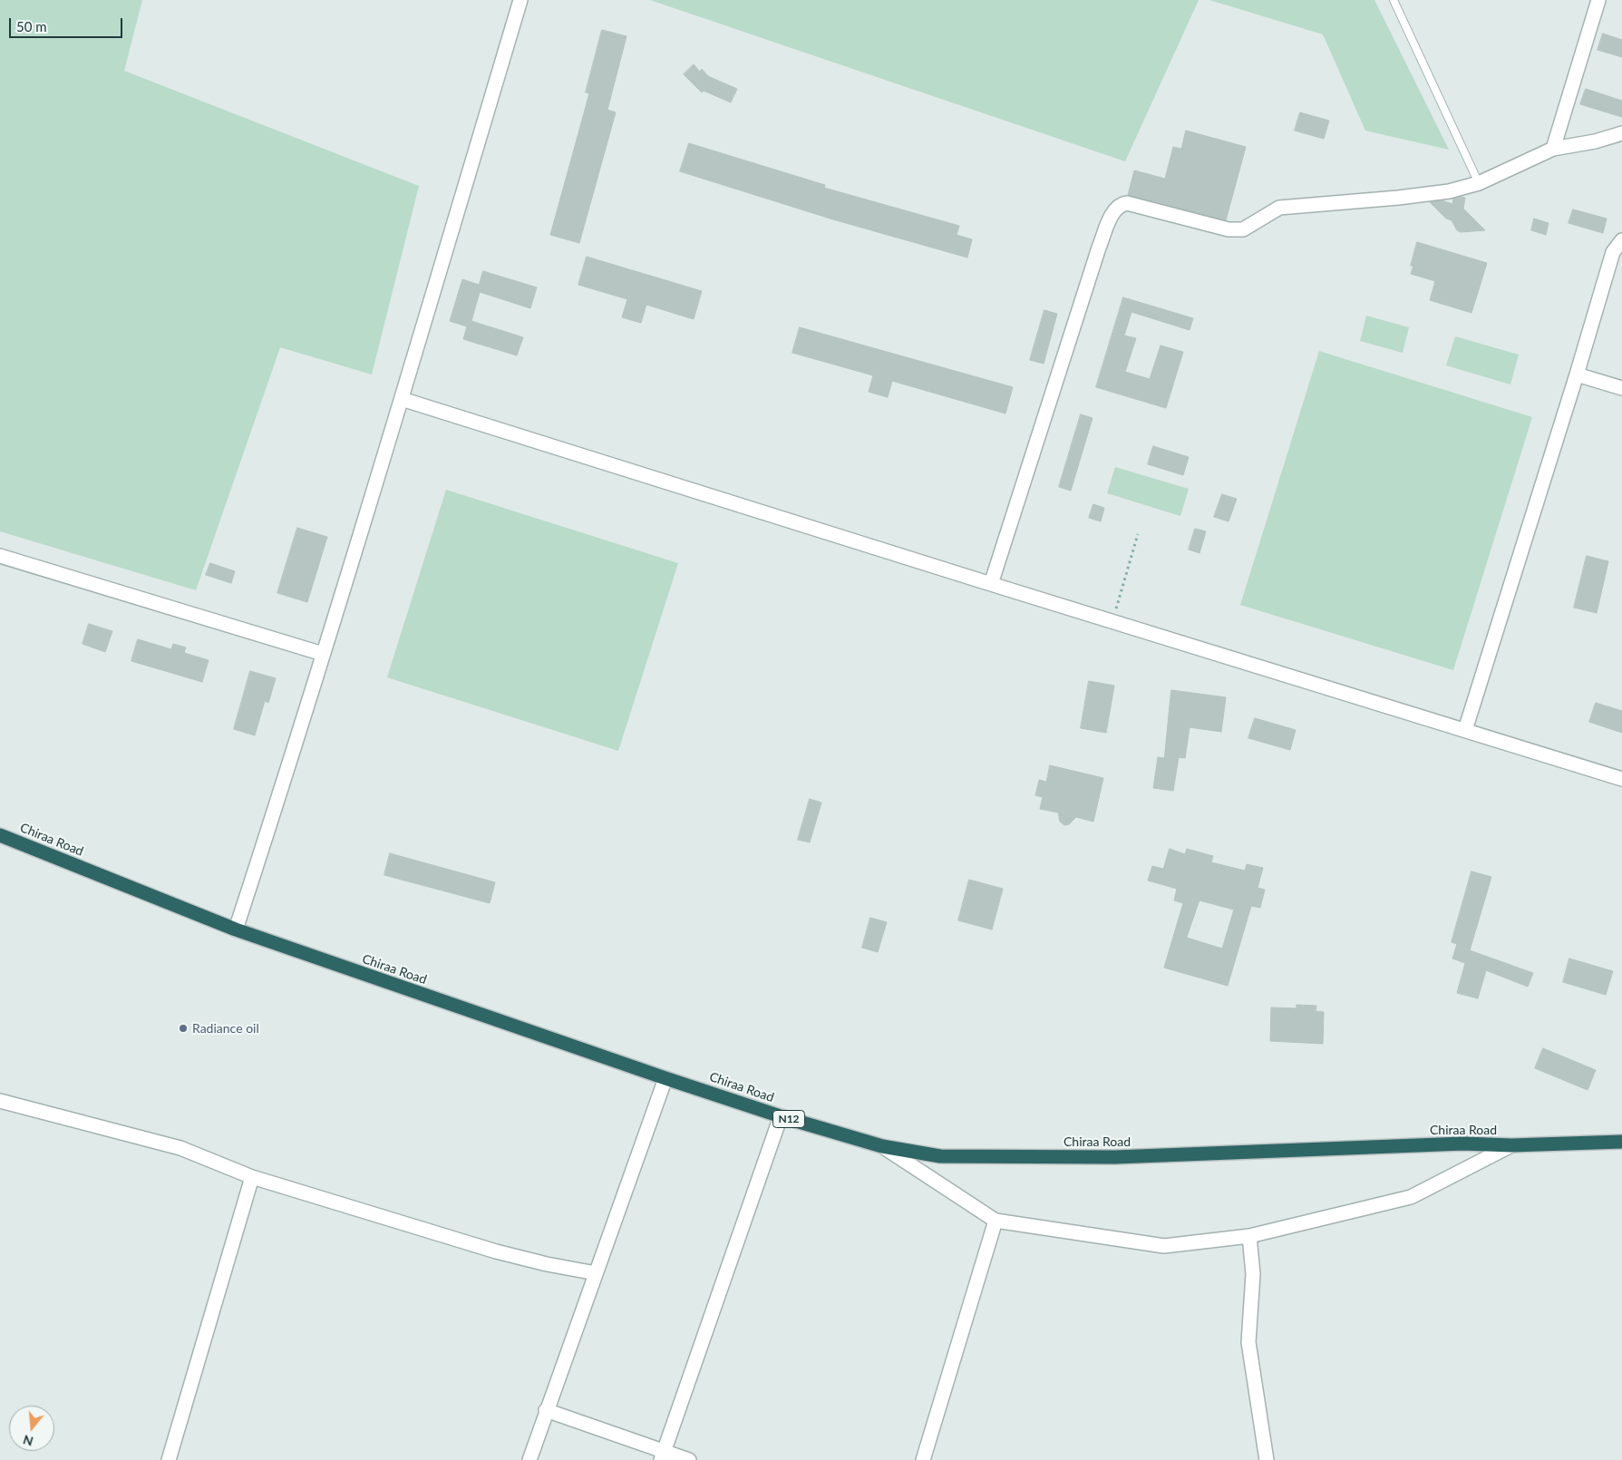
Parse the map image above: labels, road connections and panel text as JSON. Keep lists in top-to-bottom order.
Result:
{
  "streets": {
    "highway": ["Chiraa Road", "N12"]
  },
  "places": ["Radiance oil"],
  "scale_bar": "50 m",
  "north": "bottom"
}
